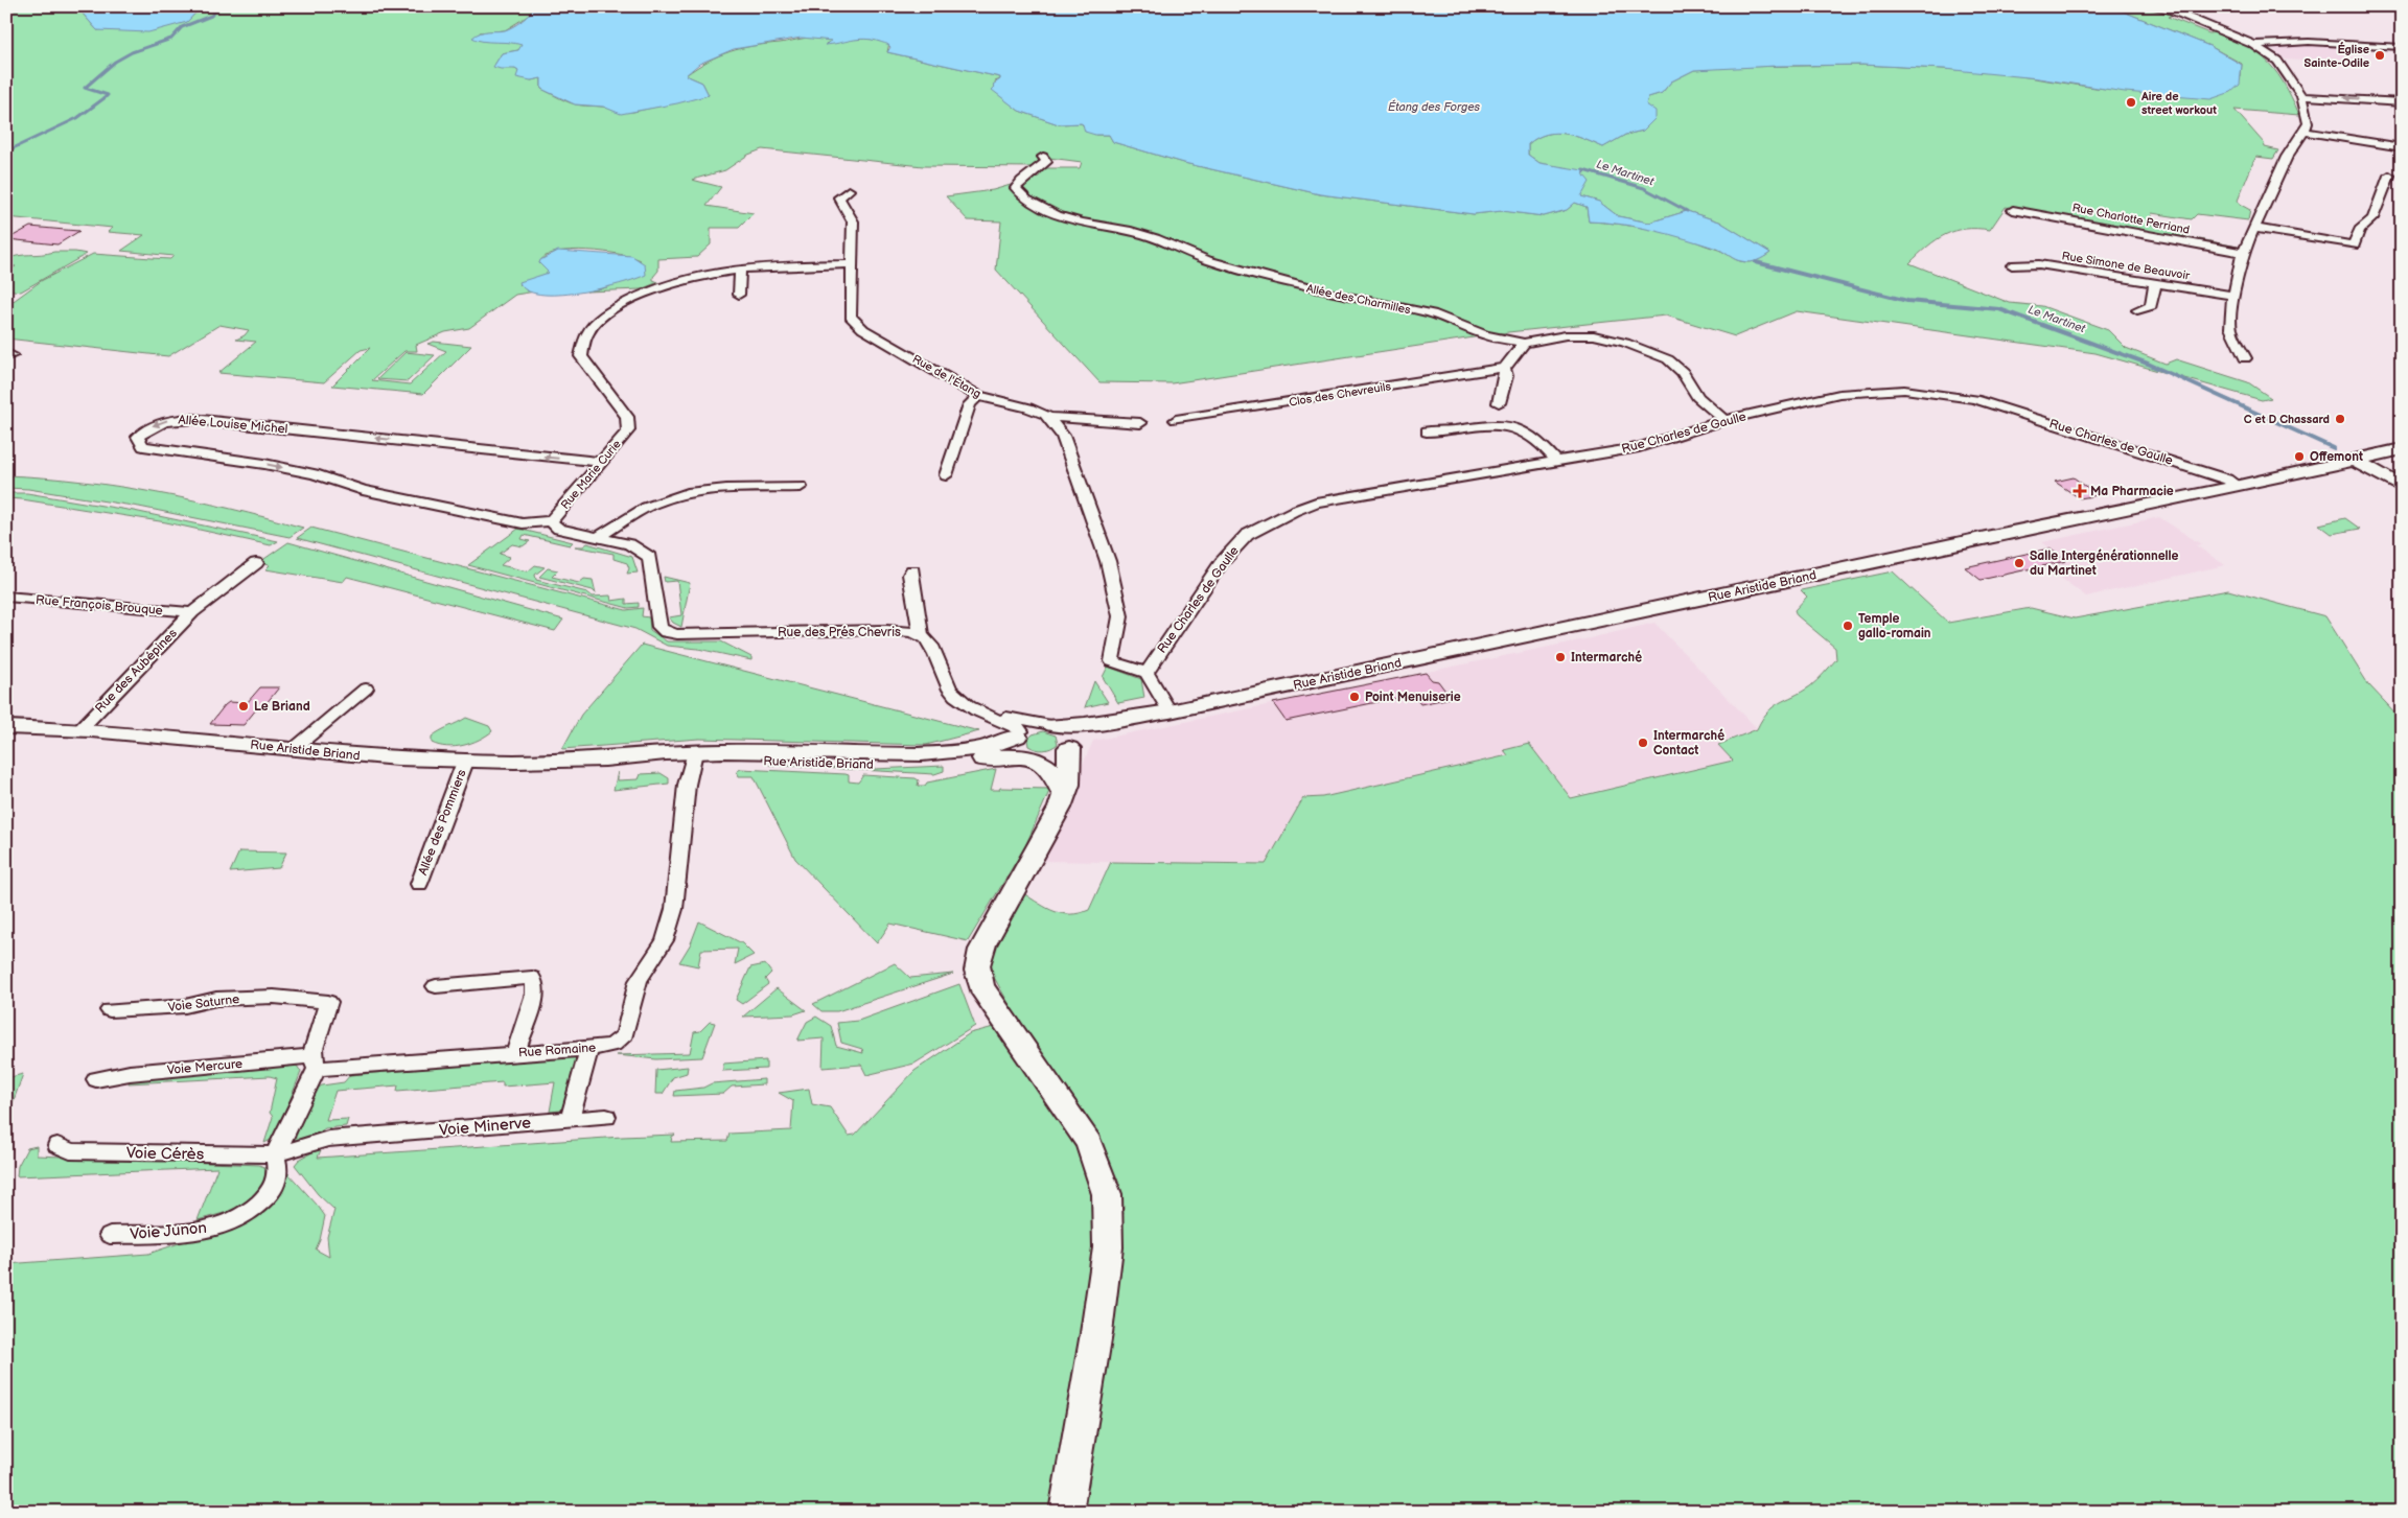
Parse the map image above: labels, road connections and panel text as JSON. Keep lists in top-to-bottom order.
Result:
{
  "streets": {
    "street": [
      "Rue Charlotte Perriand",
      "Rue Simone de Beauvoir",
      "Allée des Charmilles",
      "Rue de l'Étang",
      "Clos des Chevreuils",
      "Allée Louise Michel",
      "Rue Charles de Gaulle",
      "Rue Marie Curie",
      "Rue Aristide Briand",
      "Rue François Brouque",
      "Rue des Prés Chevris",
      "Rue des Aubépines",
      "Allée des Pommiers",
      "Voie Saturne",
      "Rue Romaine",
      "Voie Mercure",
      "Voie Minerve",
      "Voie Cérès",
      "Voie Junon"
    ]
  },
  "crossings": [
    ["Allée des Charmilles", "Rue Charles de Gaulle"],
    ["Rue de l'Étang", "Rue Charles de Gaulle"],
    ["Rue de l'Étang", "Rue Marie Curie"],
    ["Allée Louise Michel", "Rue Marie Curie"],
    ["Rue Charles de Gaulle", "Rue Aristide Briand"],
    ["Rue Marie Curie", "Rue des Prés Chevris"],
    ["Rue Aristide Briand", "Rue des Prés Chevris"],
    ["Rue Aristide Briand", "Rue des Aubépines"],
    ["Rue Aristide Briand", "Allée des Pommiers"],
    ["Rue Aristide Briand", "Rue Romaine"],
    ["Rue François Brouque", "Rue des Aubépines"],
    ["Voie Saturne", "Rue Romaine"],
    ["Voie Saturne", "Voie Mercure"],
    ["Rue Romaine", "Voie Mercure"],
    ["Voie Minerve", "Voie Cérès"],
    ["Voie Minerve", "Voie Junon"],
    ["Voie Cérès", "Voie Junon"]
  ],
  "water": ["Étang des Forges", "Le Martinet"],
  "places": {
    "other": [
      "Église Sainte-Odile",
      "Aire de street workout",
      "C et D Chassard",
      "Offemont",
      "Salle Intergénérationnelle du Martinet",
      "Temple gallo-romain",
      "Intermarché",
      "Point Menuiserie",
      "Le Briand",
      "Intermarché Contact"
    ],
    "health": ["Ma Pharmacie"]
  }
}
